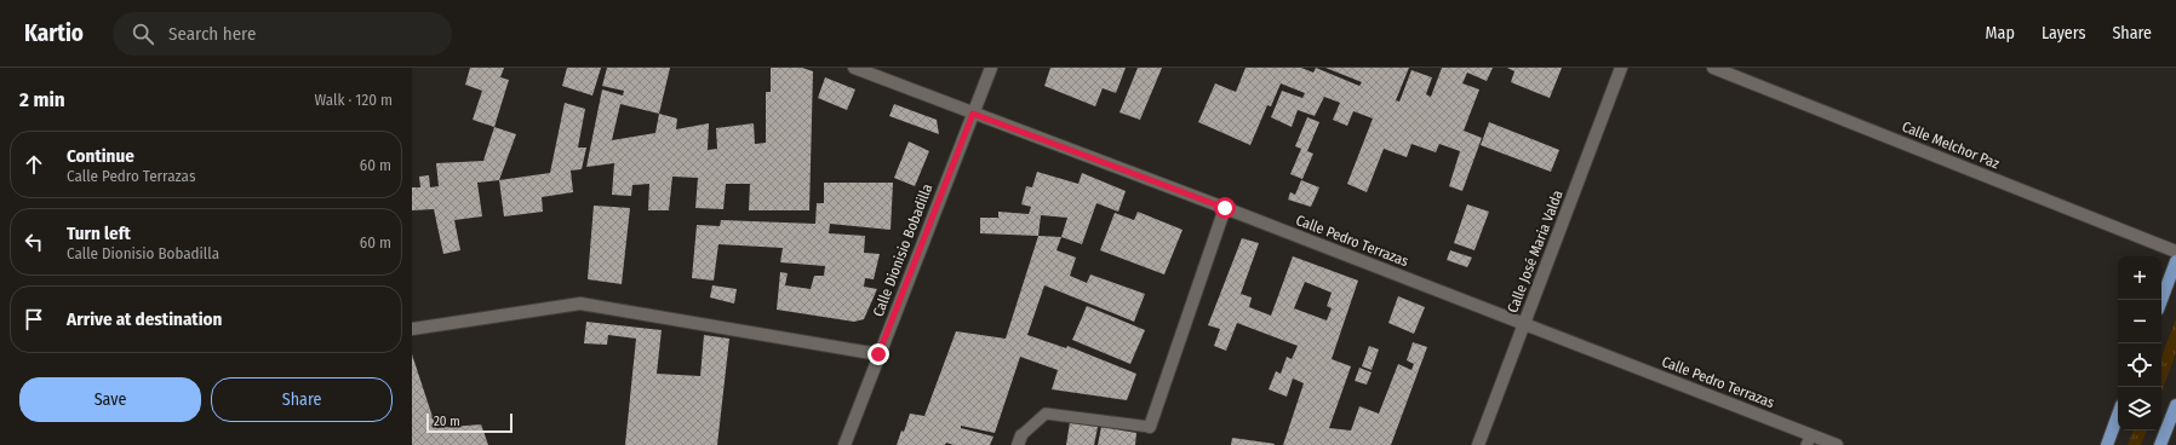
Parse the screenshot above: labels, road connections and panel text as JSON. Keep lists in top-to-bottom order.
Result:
{
  "streets": {
    "street": [
      "Calle Melchor Paz",
      "Calle Pedro Terrazas",
      "Calle Dionisio Bobadilla",
      "Calle José Maria Valda"
    ]
  },
  "crossings": [
    ["Calle Pedro Terrazas", "Calle Dionisio Bobadilla"],
    ["Calle Pedro Terrazas", "Calle José Maria Valda"]
  ],
  "scale_bar": "20 m",
  "page": {
    "header": "Kartio",
    "search": "Search here",
    "nav": ["Map", "Layers", "Share"],
    "heading": ["2 min", "Walk · 120 m"],
    "list": [
      ["Continue", "Calle Pedro Terrazas", "60 m"],
      ["Turn left", "Calle Dionisio Bobadilla", "60 m"],
      "Arrive at destination"
    ],
    "map_buttons": ["+", "−"],
    "buttons": ["Save", "Share"],
    "scale": "20 m"
  }
}
